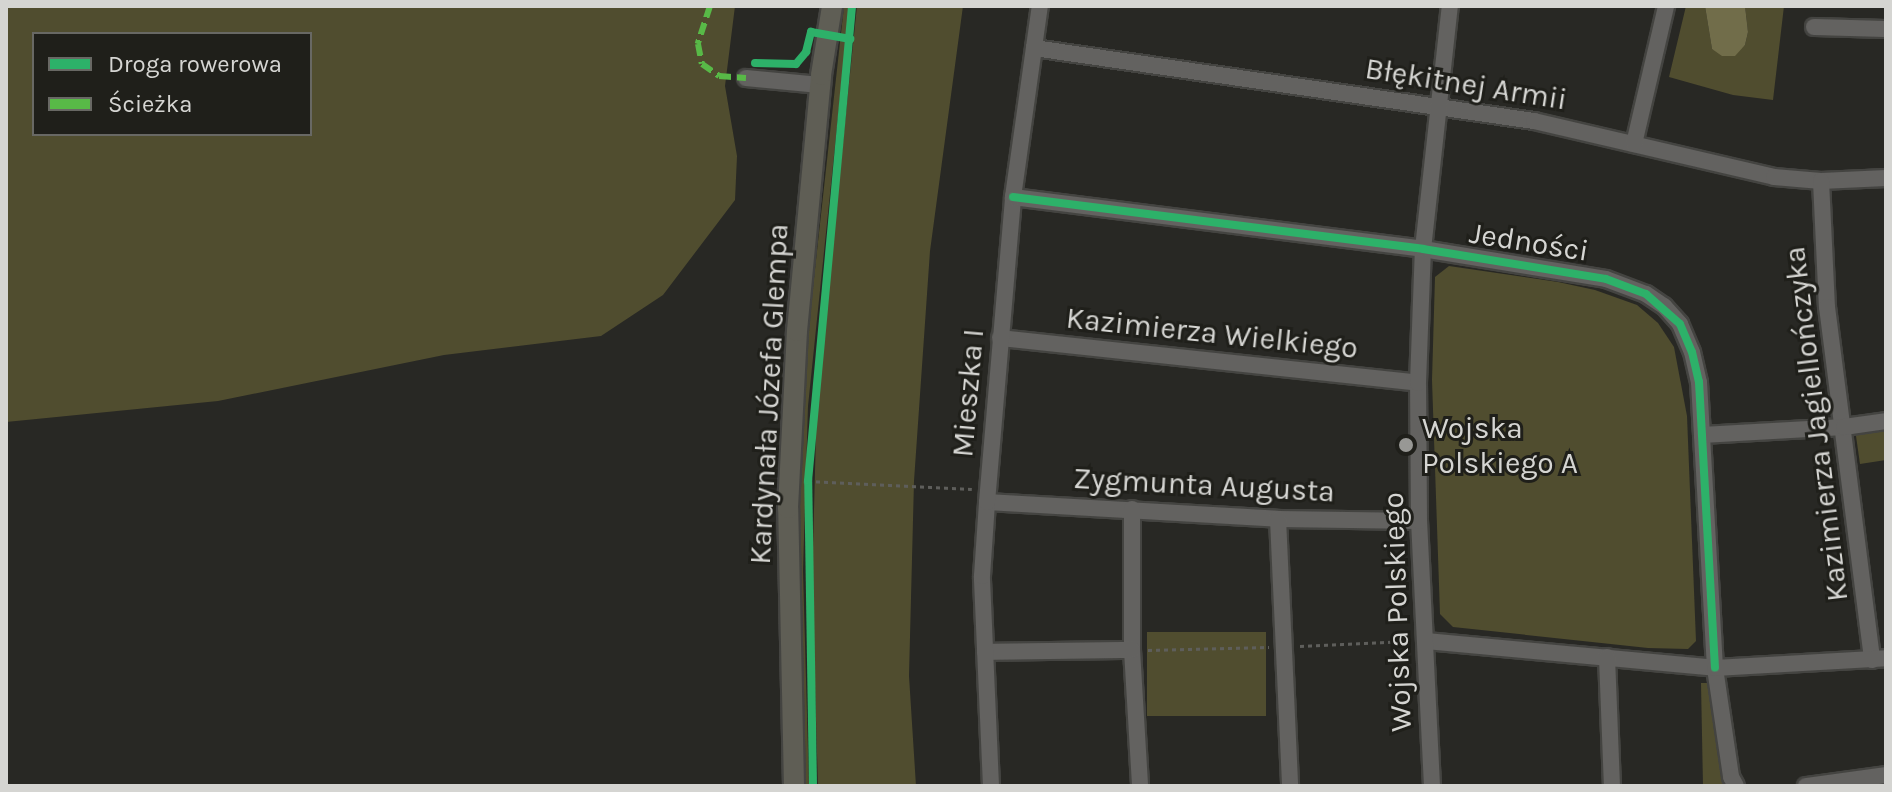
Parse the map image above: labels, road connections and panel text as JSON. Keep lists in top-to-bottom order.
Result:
{
  "streets": {
    "main road": ["Kardynała Józefa Glempa"],
    "street": [
      "Błękitnej Armii",
      "Jedności",
      "Kazimierza Wielkiego",
      "Mieszka I",
      "Kazimierza Jagiellończyka",
      "Zygmunta Augusta",
      "Wojska Polskiego"
    ]
  },
  "crossings": [
    ["Błękitnej Armii", "Mieszka I"],
    ["Błękitnej Armii", "Kazimierza Jagiellończyka"],
    ["Błękitnej Armii", "Wojska Polskiego"],
    ["Jedności", "Mieszka I"],
    ["Jedności", "Wojska Polskiego"],
    ["Kazimierza Wielkiego", "Mieszka I"],
    ["Kazimierza Wielkiego", "Wojska Polskiego"],
    ["Mieszka I", "Zygmunta Augusta"],
    ["Zygmunta Augusta", "Wojska Polskiego"]
  ],
  "places": ["Wojska Polskiego A"],
  "legend": ["Droga rowerowa", "Ścieżka"]
}
